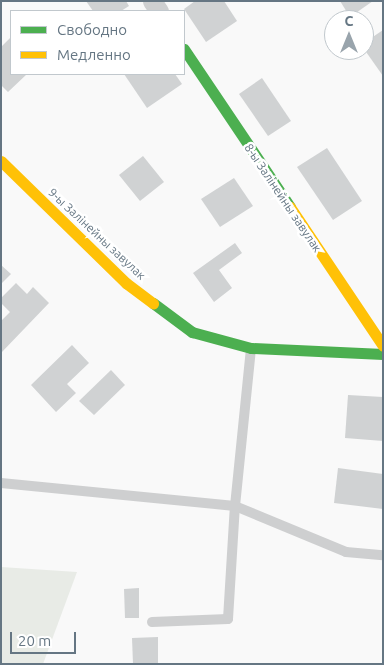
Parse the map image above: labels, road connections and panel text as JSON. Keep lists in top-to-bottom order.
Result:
{
  "streets": {
    "street": ["8-ы Залінейны завулак", "9-ы Залінейны завулак"]
  },
  "legend": ["Свободно", "Медленно"],
  "scale_bar": "20 m",
  "north": "top"
}
